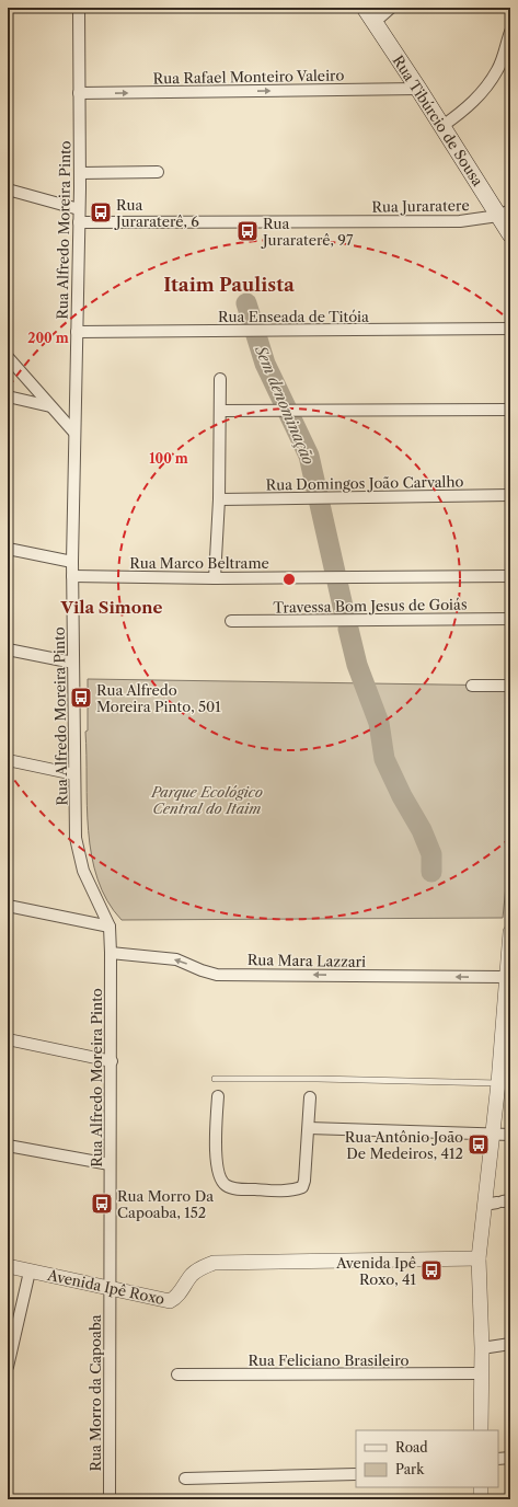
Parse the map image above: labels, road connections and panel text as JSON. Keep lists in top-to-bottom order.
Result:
{
  "streets": {
    "main road": ["Rua Tibúrcio de Sousa"],
    "street": [
      "Rua Rafael Monteiro Valeiro",
      "Rua Juraratere",
      "Rua Alfredo Moreira Pinto",
      "Rua Enseada de Titóia",
      "Rua Domingos João Carvalho",
      "Rua Marco Beltrame",
      "Travessa Bom Jesus de Goiás",
      "Rua Mara Lazzari",
      "Avenida Ipê Roxo",
      "Rua Feliciano Brasileiro",
      "Rua Morro da Capoaba"
    ]
  },
  "crossings": [
    ["Rua Rafael Monteiro Valeiro", "Rua Tibúrcio de Sousa"],
    ["Rua Rafael Monteiro Valeiro", "Rua Alfredo Moreira Pinto"],
    ["Rua Tibúrcio de Sousa", "Rua Juraratere"],
    ["Rua Juraratere", "Rua Alfredo Moreira Pinto"],
    ["Rua Alfredo Moreira Pinto", "Rua Enseada de Titóia"],
    ["Rua Alfredo Moreira Pinto", "Rua Marco Beltrame"],
    ["Rua Alfredo Moreira Pinto", "Rua Mara Lazzari"],
    ["Rua Alfredo Moreira Pinto", "Avenida Ipê Roxo"],
    ["Rua Alfredo Moreira Pinto", "Rua Morro da Capoaba"],
    ["Avenida Ipê Roxo", "Rua Morro da Capoaba"]
  ],
  "one_way": ["Rua Rafael Monteiro Valeiro", "Rua Mara Lazzari"],
  "districts": ["Itaim Paulista", "Vila Simone"],
  "water": ["Sem denominação"],
  "parks": ["Parque Ecológico Central do Itaim"],
  "places": {
    "bus stop": [
      "Rua Juraraterê, 6",
      "Rua Juraraterê, 97",
      "Rua Alfredo Moreira Pinto, 501",
      "Rua Antônio João De Medeiros, 412",
      "Rua Morro Da Capoaba, 152",
      "Avenida Ipê Roxo, 41"
    ]
  },
  "legend": ["Road", "Park"],
  "rings": ["200 m", "100 m"]
}
